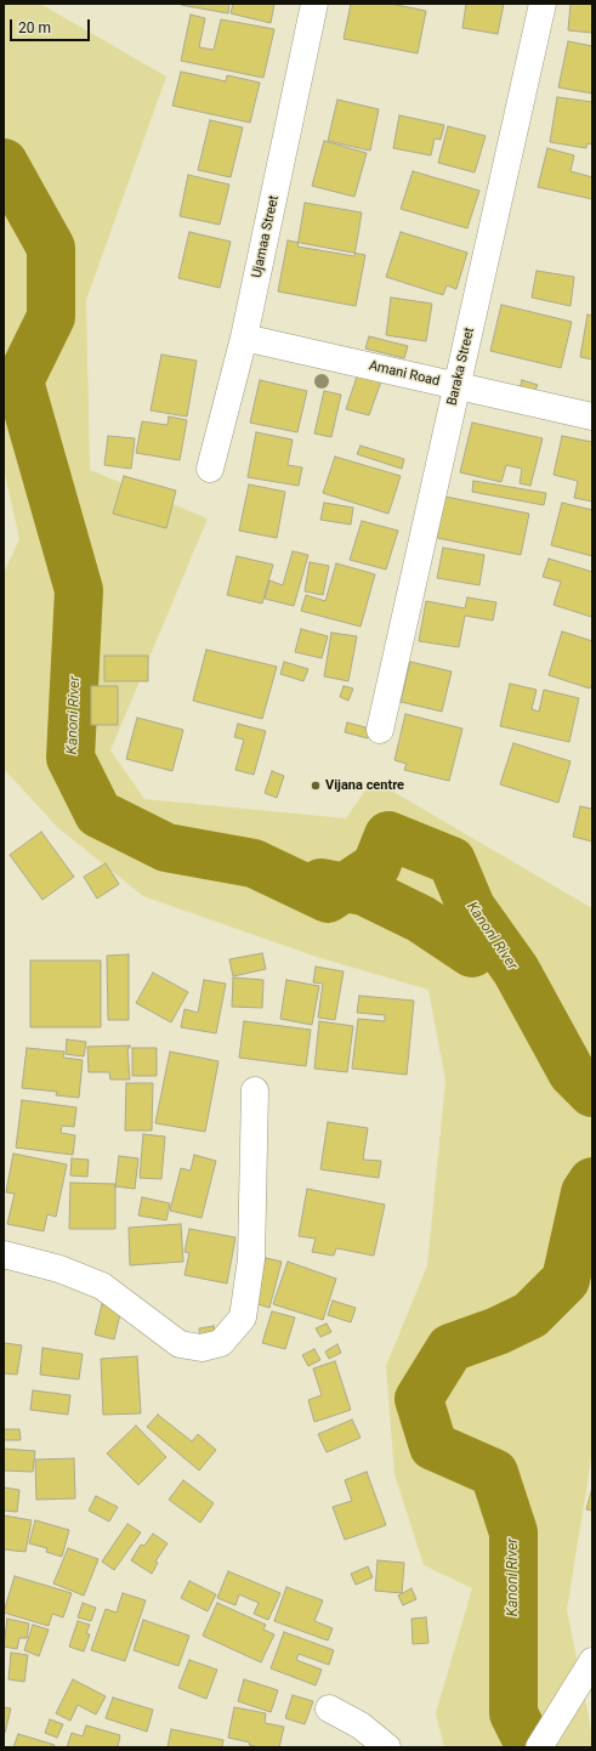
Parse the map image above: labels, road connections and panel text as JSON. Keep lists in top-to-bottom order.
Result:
{
  "streets": {
    "street": ["Ujamaa Street", "Baraka Street", "Amani Road"]
  },
  "crossings": [
    ["Ujamaa Street", "Amani Road"],
    ["Baraka Street", "Amani Road"]
  ],
  "water": ["Kanoni River"],
  "places": ["Vijana centre"],
  "scale_bar": "20 m"
}
